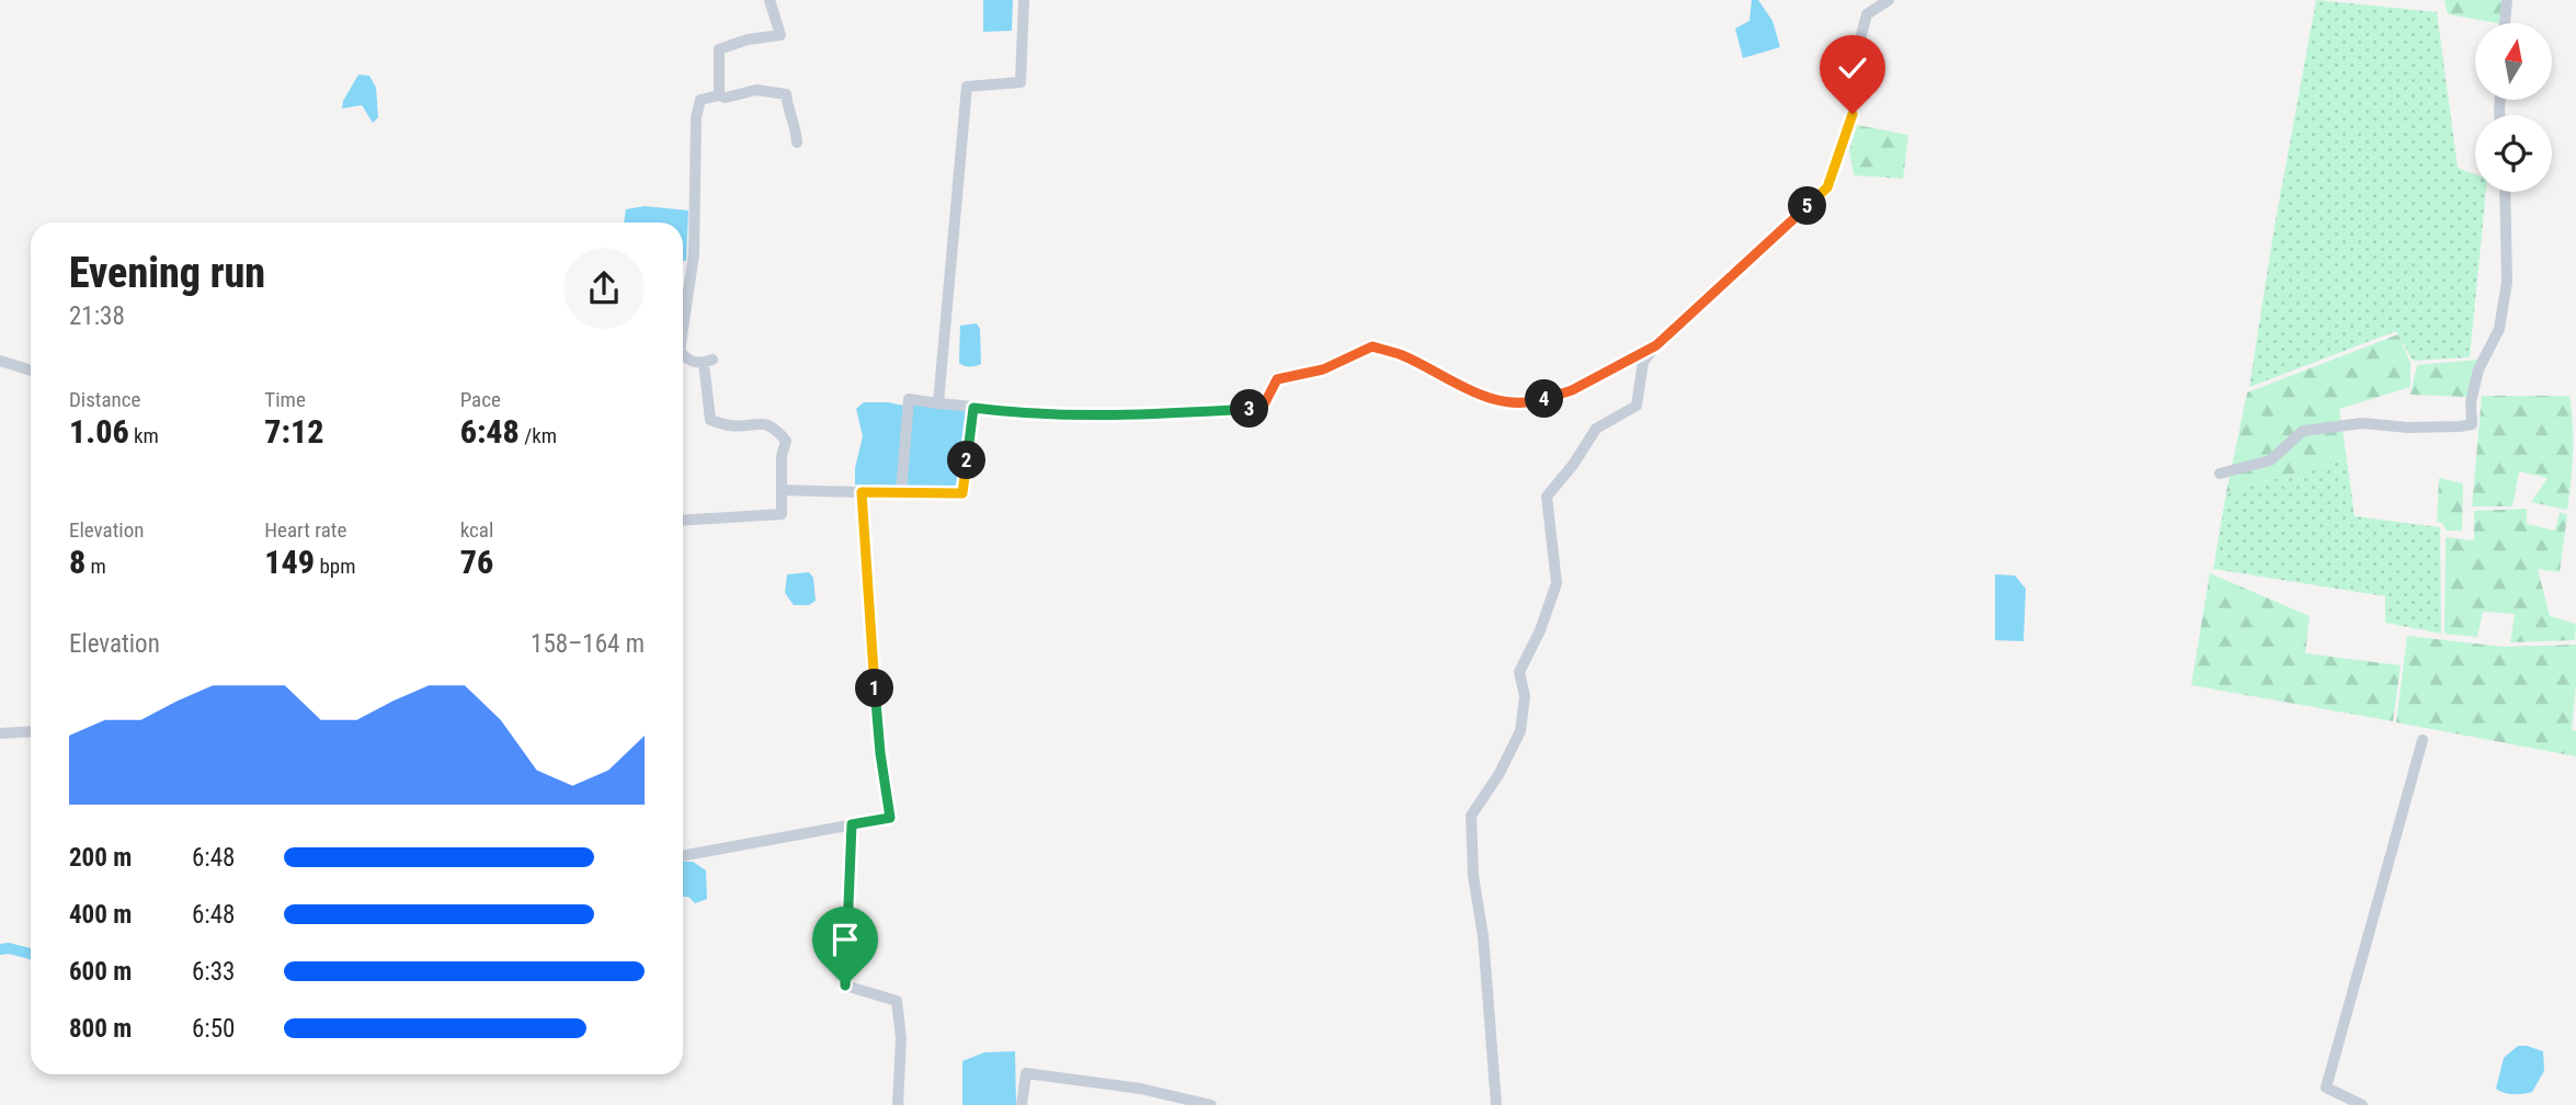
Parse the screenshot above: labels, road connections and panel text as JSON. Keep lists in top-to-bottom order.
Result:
{
  "north": "top",
  "page": {
    "pins": [
      "5",
      "4",
      "3",
      "2",
      "1"
    ],
    "heading": ["Evening run", "21:38"],
    "stats": [
      ["Distance", "1.06 km"],
      ["Time", "7:12"],
      ["Pace", "6:48 /km"],
      ["Elevation", "8 m"],
      ["Heart rate", "149 bpm"],
      ["kcal", "76"]
    ],
    "chart": ["Elevation", "158–164 m"],
    "list": [
      {
        "name": "200 m",
        "note": "6:48"
      },
      {
        "name": "400 m",
        "note": "6:48"
      },
      {
        "name": "600 m",
        "note": "6:33"
      },
      {
        "name": "800 m",
        "note": "6:50"
      }
    ]
  }
}
